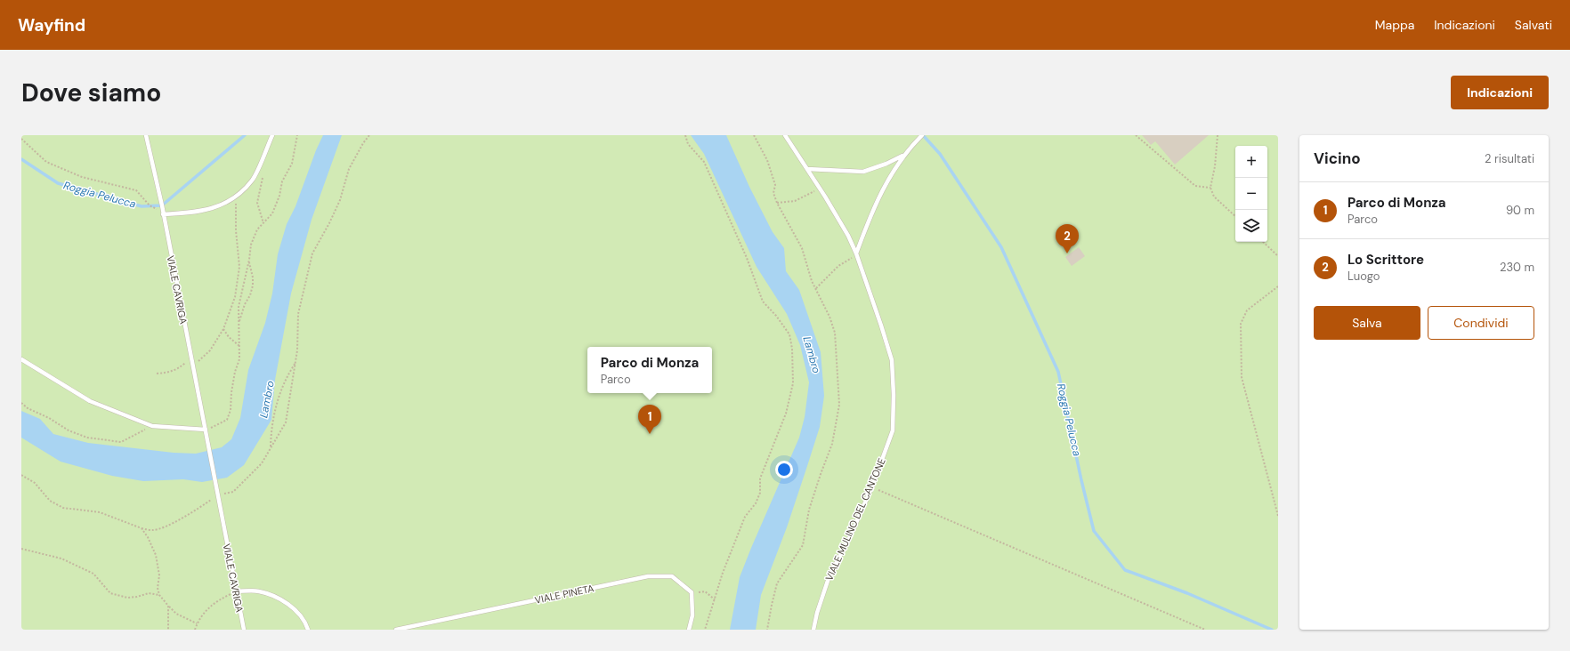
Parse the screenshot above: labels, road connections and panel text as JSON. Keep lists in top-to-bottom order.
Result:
{
  "streets": {
    "lane": ["VIALE CAVRIGA", "VIALE MULINO DEL CANTONE", "VIALE PINETA"]
  },
  "water": ["Roggia Pelucca", "Lambro"],
  "page": {
    "header": "Wayfind",
    "nav": ["Mappa", "Indicazioni", "Salvati"],
    "buttons": [
      "Indicazioni",
      ["Salva", "Condividi"]
    ],
    "title": "Dove siamo",
    "heading": ["Vicino", "2 risultati"],
    "map_buttons": ["+", "−"],
    "list": [
      {
        "mark": "1",
        "name": "Parco di Monza",
        "note": "Parco",
        "value": "90 m"
      },
      {
        "mark": "2",
        "name": "Lo Scrittore",
        "note": "Luogo",
        "value": "230 m"
      }
    ],
    "pins": ["2", "1"],
    "popup": ["Parco di Monza", "Parco"]
  }
}
